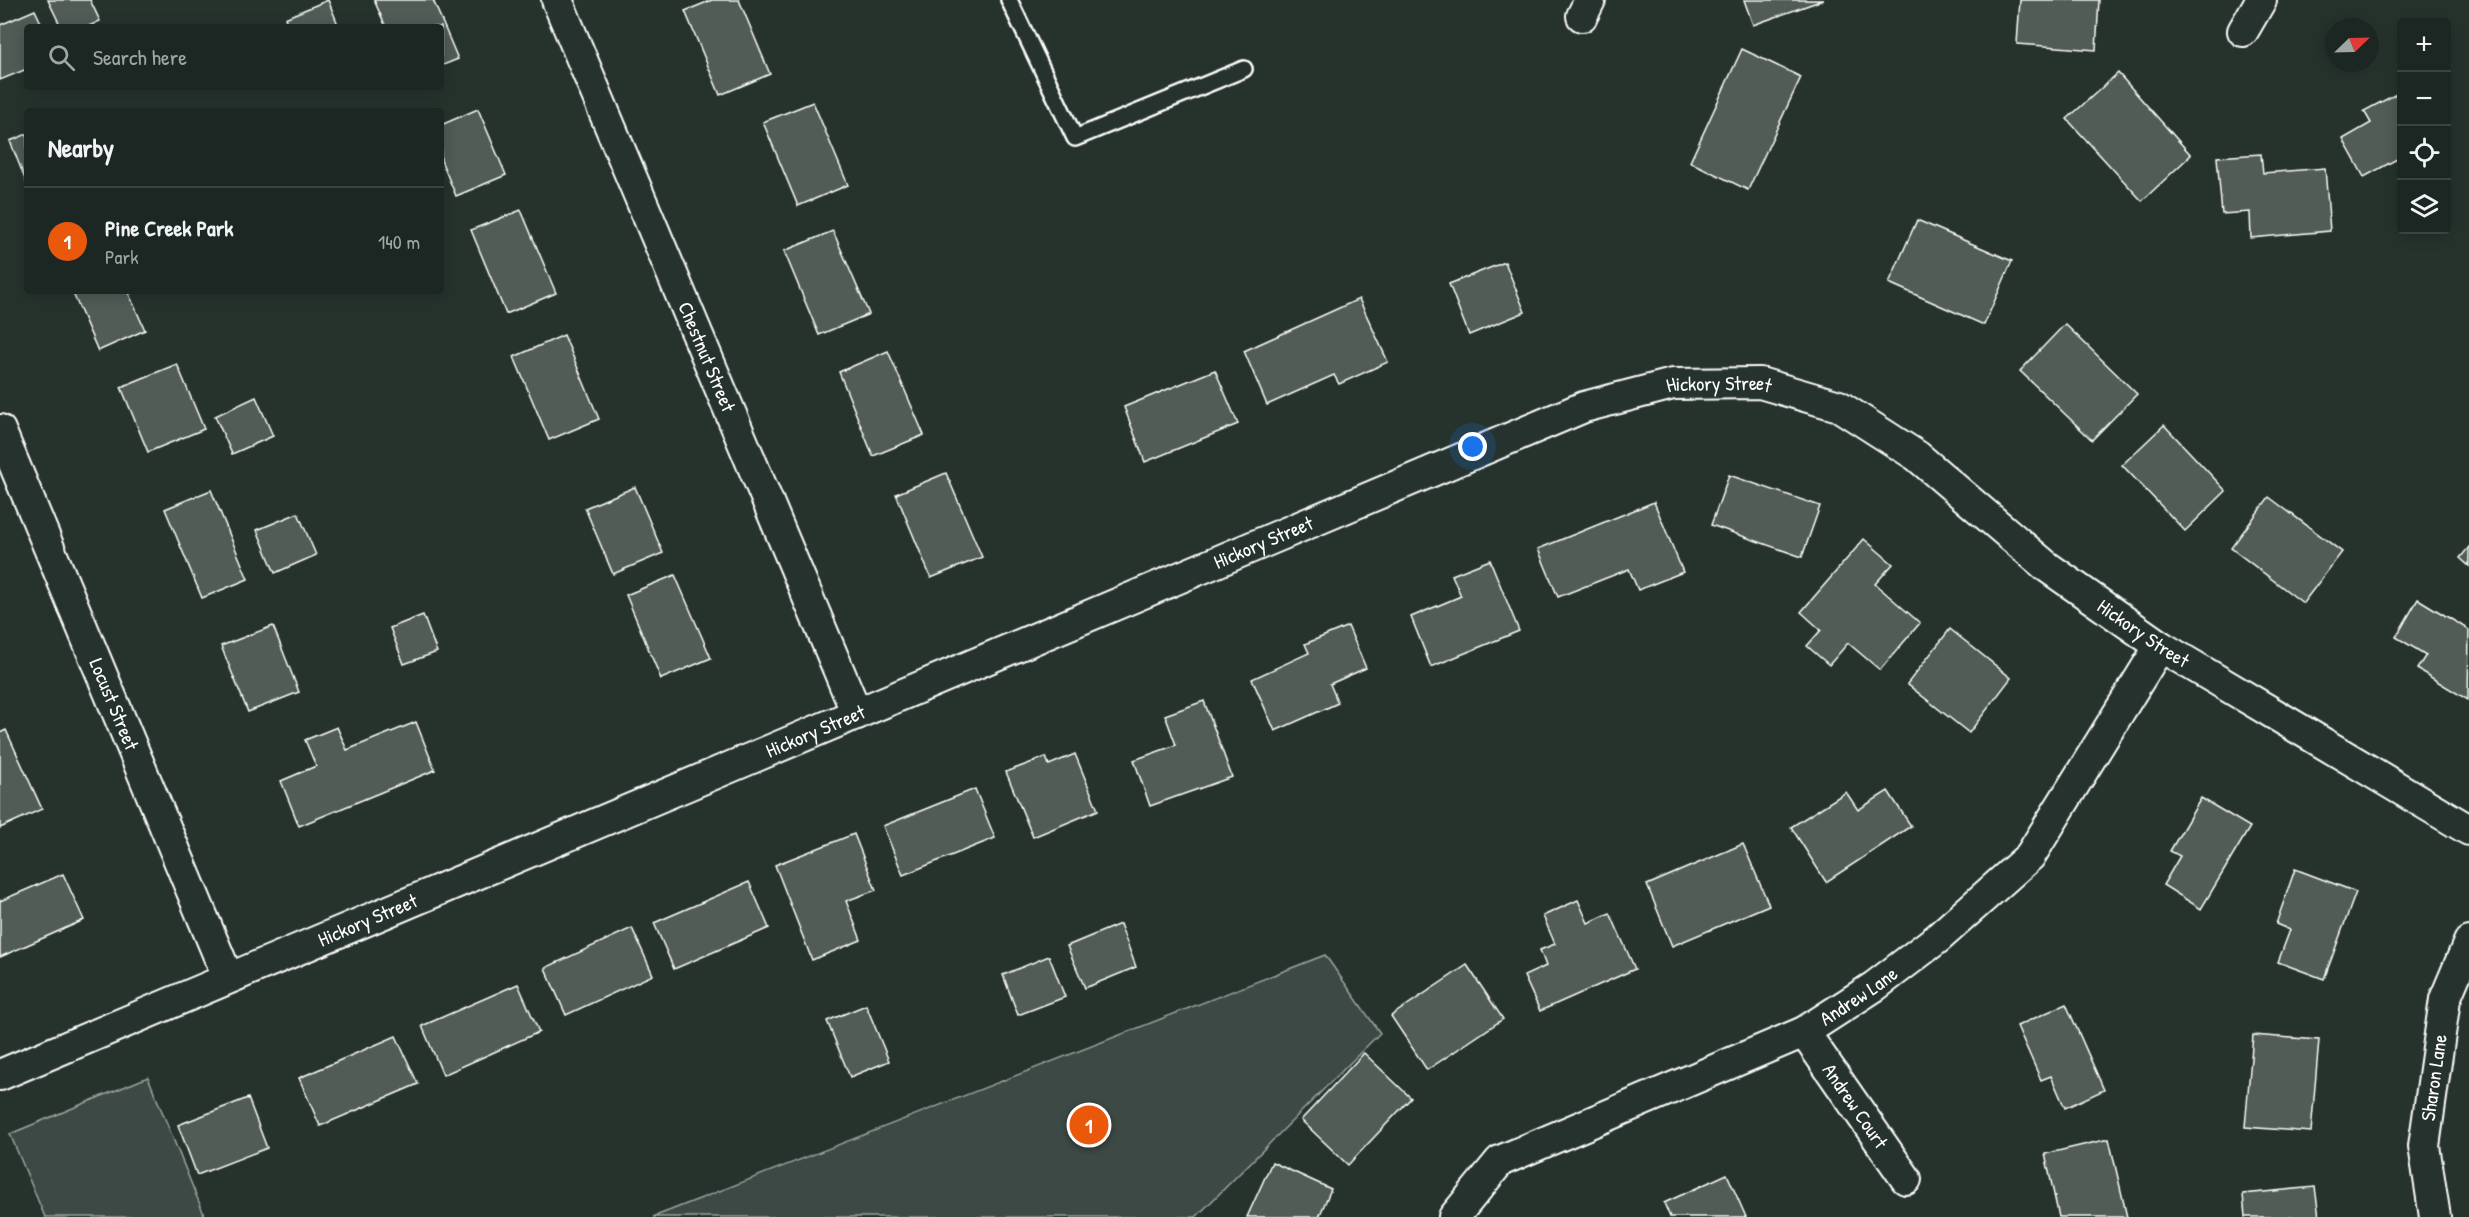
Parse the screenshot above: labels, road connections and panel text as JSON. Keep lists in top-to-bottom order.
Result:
{
  "streets": {
    "street": [
      "Chestnut Street",
      "Hickory Street",
      "Locust Street",
      "Andrew Lane",
      "Sharon Lane",
      "Andrew Court"
    ]
  },
  "crossings": [
    ["Chestnut Street", "Hickory Street"],
    ["Hickory Street", "Locust Street"],
    ["Hickory Street", "Andrew Lane"],
    ["Andrew Lane", "Andrew Court"]
  ],
  "north": "top right",
  "page": {
    "map_buttons": ["+", "−"],
    "search": "Search here",
    "heading": "Nearby",
    "list": [
      {
        "mark": "1",
        "name": "Pine Creek Park",
        "note": "Park",
        "value": "140 m"
      }
    ],
    "pins": "1"
  }
}
